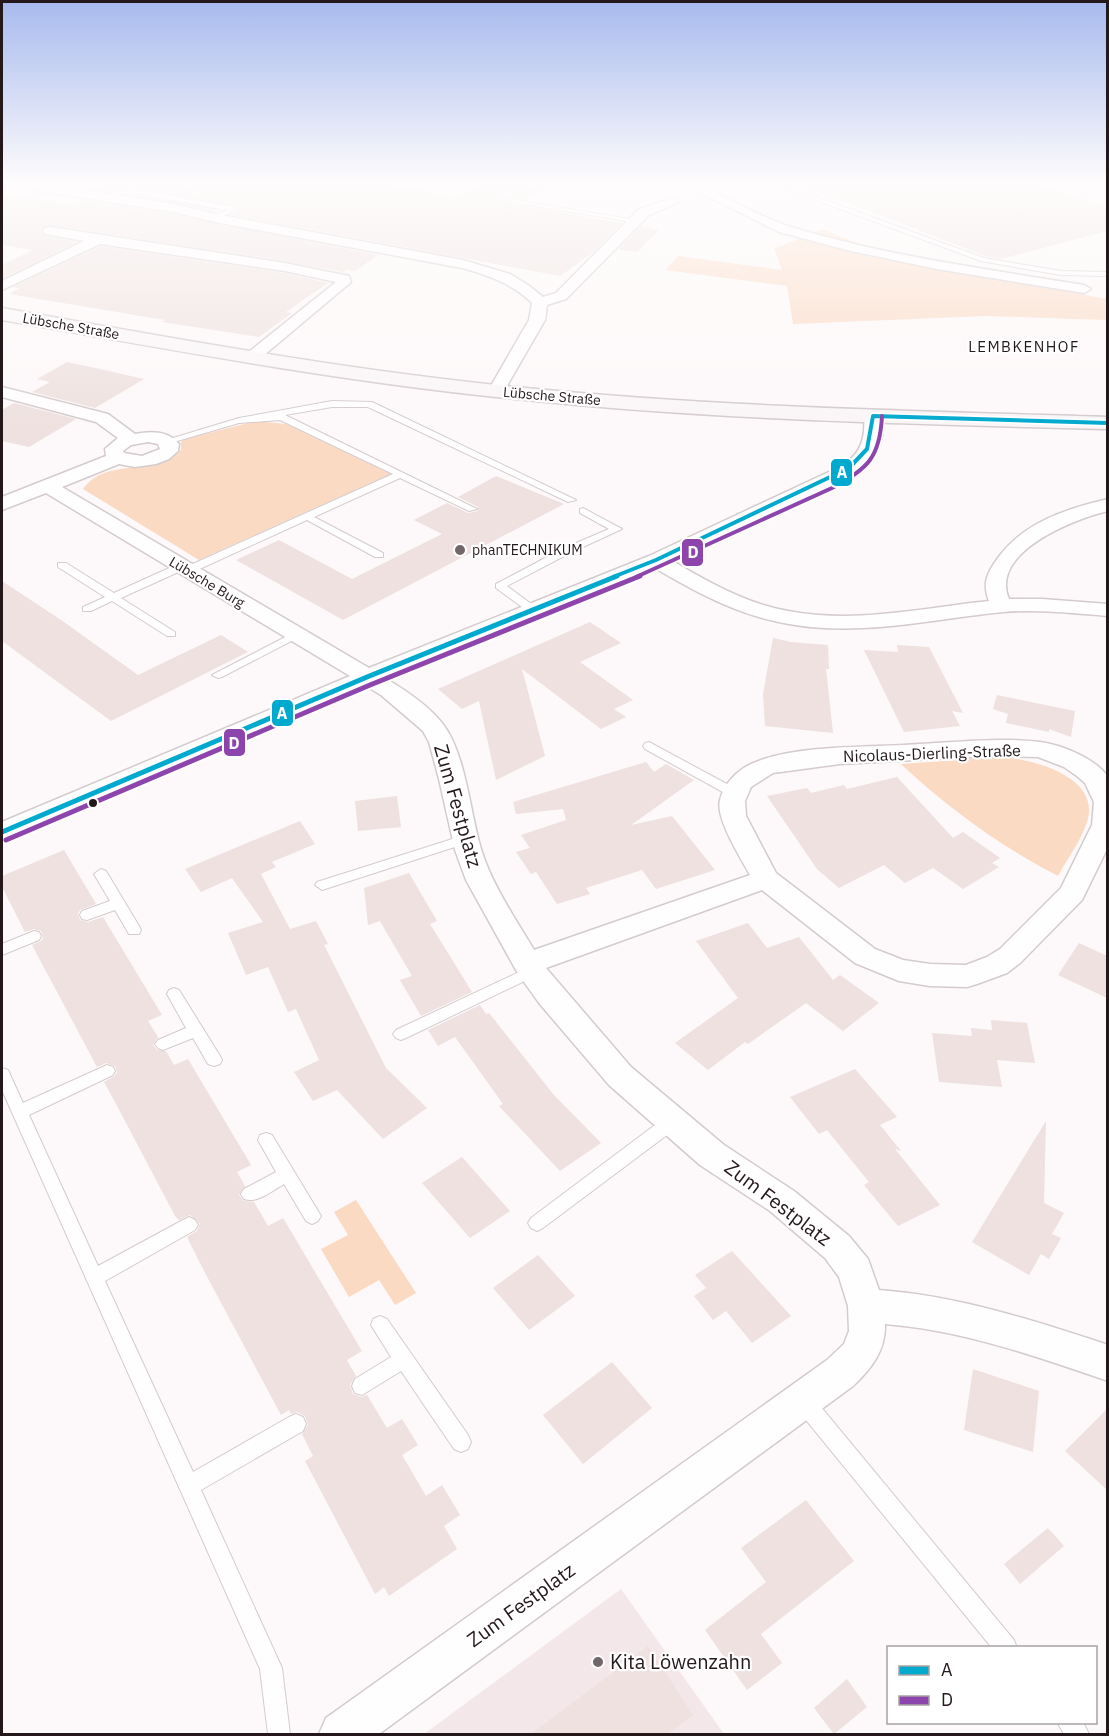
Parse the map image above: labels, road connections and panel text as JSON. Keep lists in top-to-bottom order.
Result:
{
  "streets": {
    "street": [
      "Lübsche Straße",
      "Lübsche Burg",
      "Nicolaus-Dierling-Straße",
      "Zum Festplatz"
    ]
  },
  "crossings": [
    ["Lübsche Burg", "Zum Festplatz"]
  ],
  "districts": ["LEMBKENHOF"],
  "places": ["phanTECHNIKUM", "Kita Löwenzahn"],
  "lines": ["transit line A", "transit line D"],
  "legend": ["A", "D"]
}
